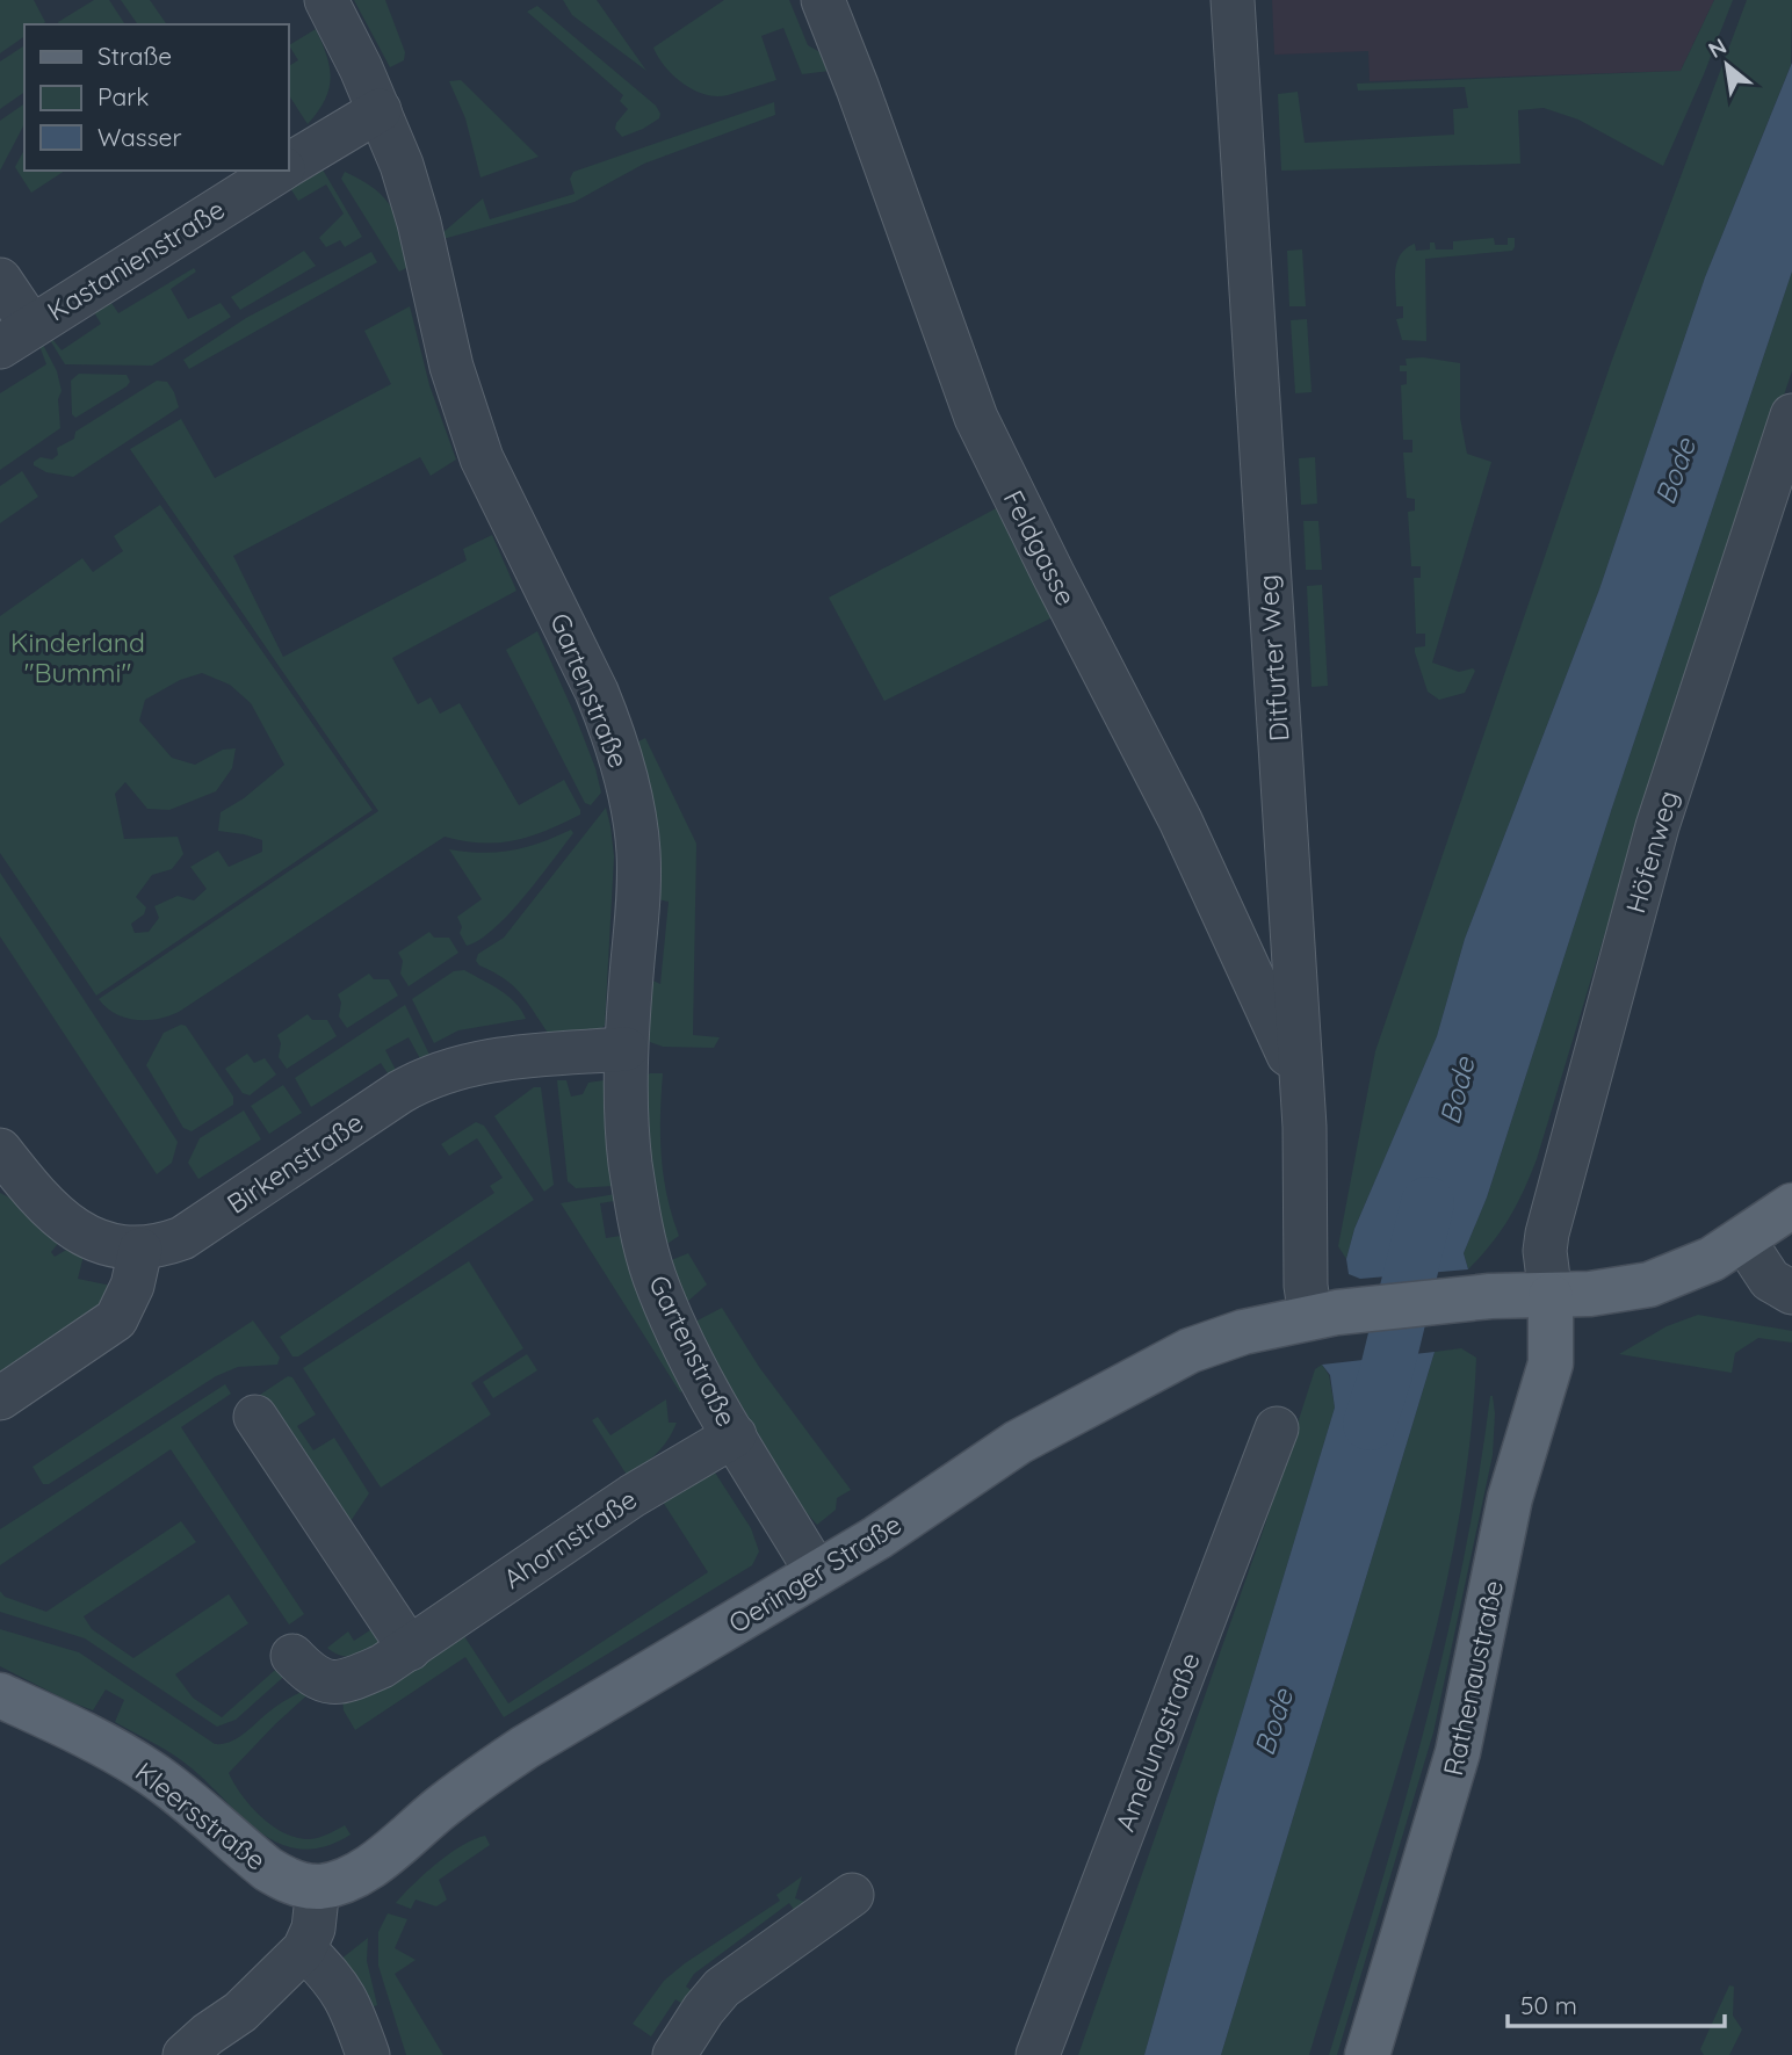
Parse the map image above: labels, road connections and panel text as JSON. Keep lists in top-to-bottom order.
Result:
{
  "streets": {
    "main road": ["Oeringer Straße", "Rathenaustraße", "Kleersstraße"],
    "street": [
      "Kastanienstraße",
      "Feldgasse",
      "Ditfurter Weg",
      "Gartenstraße",
      "Höfenweg",
      "Birkenstraße",
      "Ahornstraße",
      "Amelungstraße"
    ]
  },
  "crossings": [
    ["Kastanienstraße", "Gartenstraße"],
    ["Feldgasse", "Ditfurter Weg"],
    ["Ditfurter Weg", "Oeringer Straße"],
    ["Gartenstraße", "Birkenstraße"],
    ["Gartenstraße", "Ahornstraße"],
    ["Gartenstraße", "Oeringer Straße"],
    ["Höfenweg", "Oeringer Straße"],
    ["Höfenweg", "Rathenaustraße"],
    ["Oeringer Straße", "Rathenaustraße"],
    ["Oeringer Straße", "Kleersstraße"]
  ],
  "water": ["Bode"],
  "parks": ["Kinderland \"Bummi\""],
  "legend": ["Straße", "Park", "Wasser"],
  "scale_bar": "50 m",
  "north": "top left"
}
